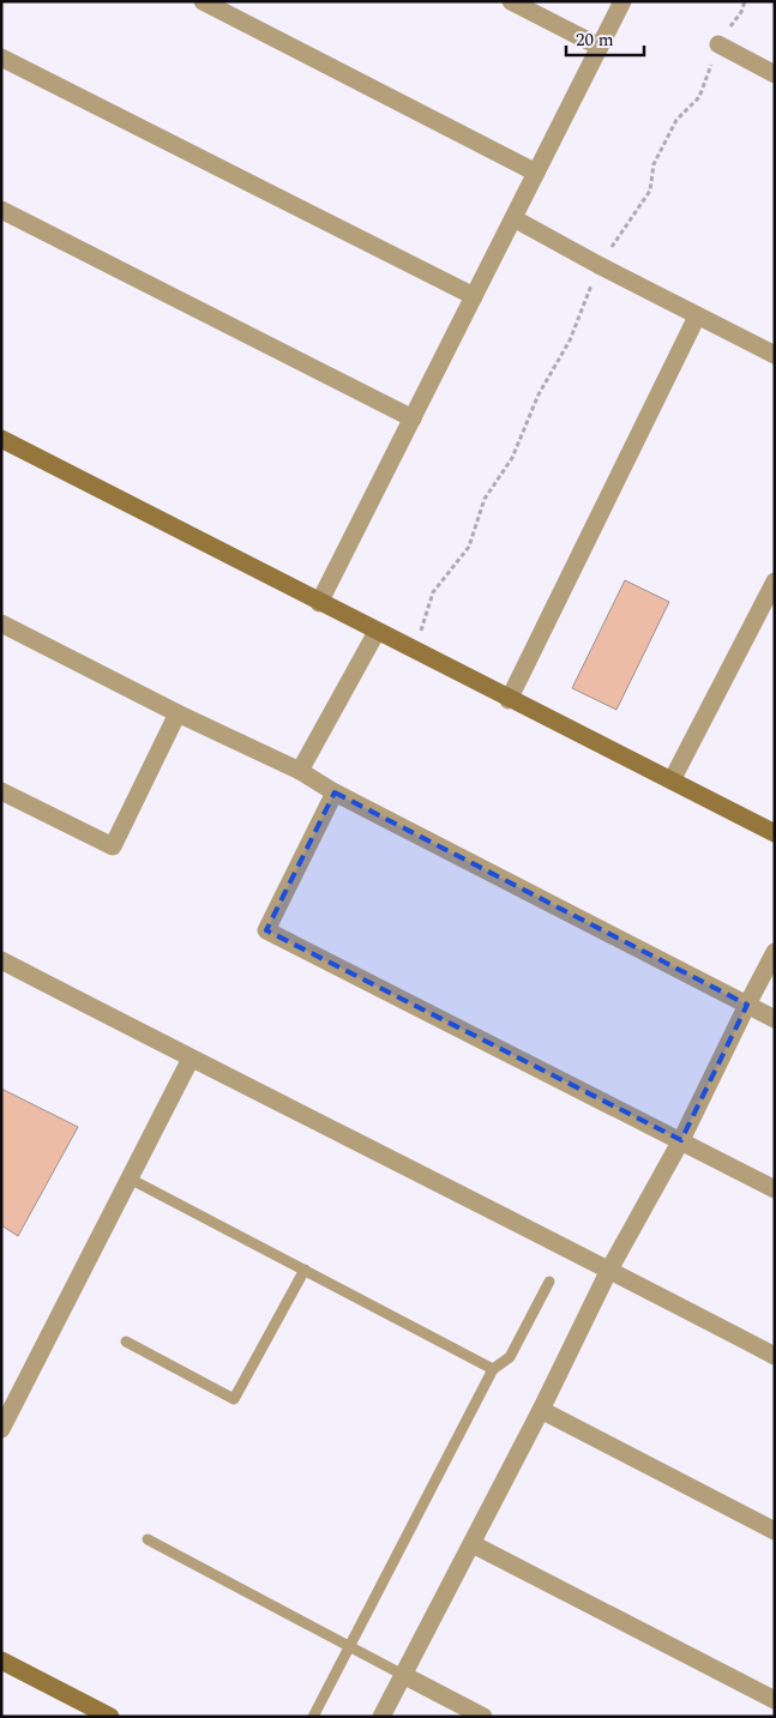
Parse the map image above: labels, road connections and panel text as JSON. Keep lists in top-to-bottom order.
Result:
{
  "scale_bar": "20 m"
}
